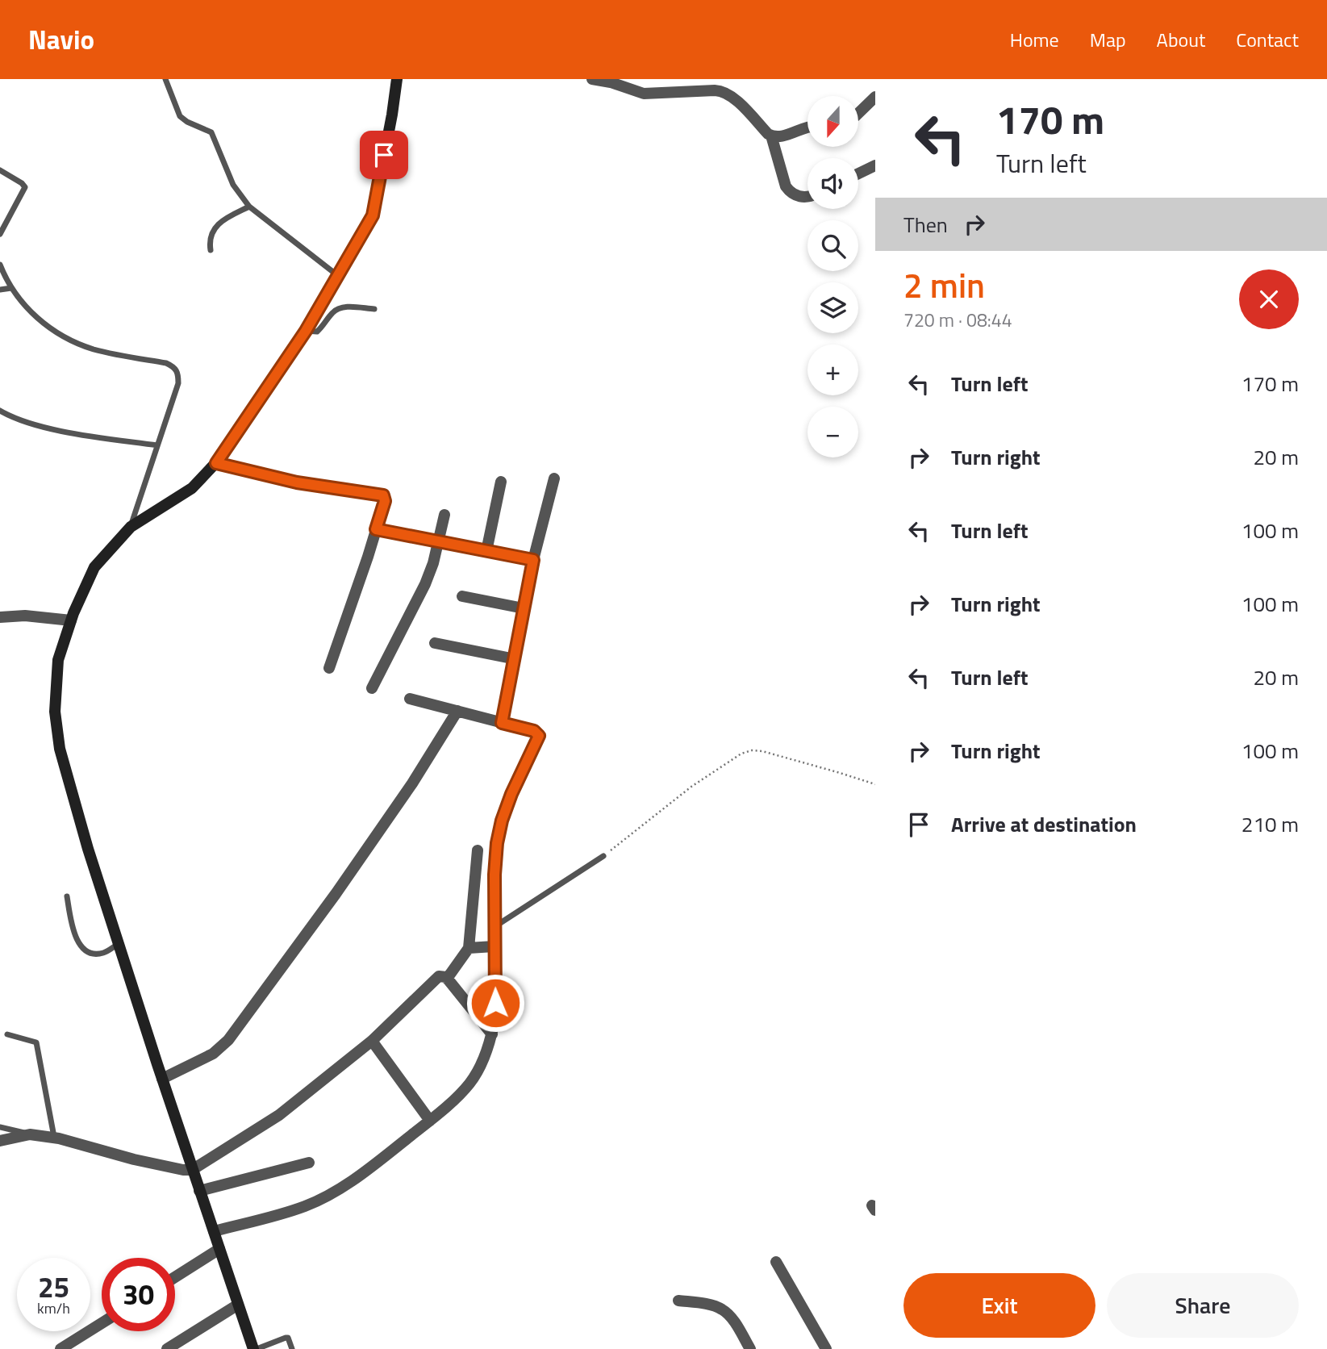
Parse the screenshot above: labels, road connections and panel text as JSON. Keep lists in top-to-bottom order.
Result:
{
  "north": "bottom",
  "page": {
    "header": "Navio",
    "nav": [
      "Home",
      "Map",
      "About",
      "Contact"
    ],
    "turn": ["170 m", "Turn left"],
    "map_buttons": ["+", "−"],
    "then": "Then",
    "heading": ["2 min", "720 m · 08:44"],
    "list": [
      {
        "name": "Turn left",
        "value": "170 m"
      },
      {
        "name": "Turn right",
        "value": "20 m"
      },
      {
        "name": "Turn left",
        "value": "100 m"
      },
      {
        "name": "Turn right",
        "value": "100 m"
      },
      {
        "name": "Turn left",
        "value": "20 m"
      },
      {
        "name": "Turn right",
        "value": "100 m"
      },
      {
        "name": "Arrive at destination",
        "value": "210 m"
      }
    ],
    "speed": "25 km/h",
    "limit": "30",
    "buttons": ["Exit", "Share"]
  }
}
